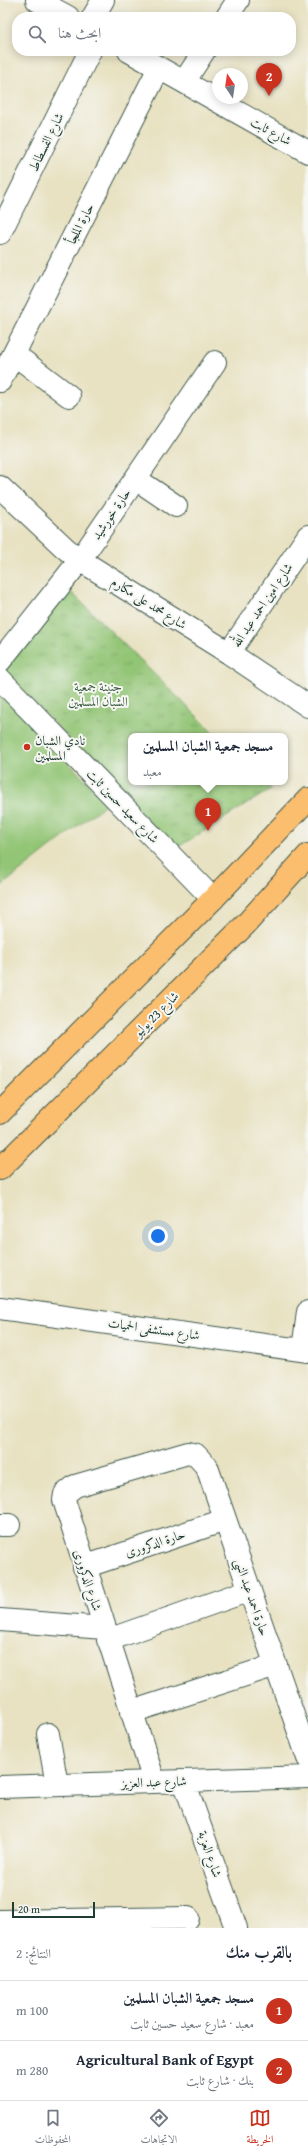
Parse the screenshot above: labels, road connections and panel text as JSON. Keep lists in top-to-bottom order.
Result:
{
  "streets": {
    "main road": ["شارع 23 يوليو"],
    "street": [
      "شارع ثابت",
      "شارع الفسطاط",
      "حارة الملجأ",
      "حارة خورشيد",
      "شارع محمد على مكارم",
      "شارع امين احمد عبد الله",
      "شارع سعيد حسين ثابت",
      "شارع مستشفى الحميات",
      "حارة الدكرورى",
      "شارع الدكرورى",
      "حارة احمد عبد النبى",
      "شارع عبد العزيز",
      "شارع العزبة"
    ]
  },
  "crossings": [
    ["شارع ثابت", "حارة الملجأ"],
    ["حارة خورشيد", "شارع محمد على مكارم"],
    ["شارع محمد على مكارم", "شارع امين احمد عبد الله"],
    ["حارة الدكرورى", "شارع الدكرورى"],
    ["حارة الدكرورى", "حارة احمد عبد النبى"],
    ["شارع الدكرورى", "حارة احمد عبد النبى"],
    ["شارع الدكرورى", "شارع عبد العزيز"],
    ["شارع عبد العزيز", "شارع العزبة"]
  ],
  "parks": ["جنينة جمعية الشبان المسلمين"],
  "places": ["نادي الشبان المسلمين"],
  "scale_bar": "20 m",
  "north": "top",
  "page": {
    "search": "ابحث هنا",
    "pins": ["2", "1"],
    "popup": ["مسجد جمعية الشبان المسلمين", "معبد"],
    "scale": "20 m",
    "heading": ["بالقرب منك", "النتائج: 2"],
    "list": [
      {
        "mark": "1",
        "name": "مسجد جمعية الشبان المسلمين",
        "note": "معبد · شارع سعيد حسين ثابت",
        "value": "100 m"
      },
      {
        "mark": "2",
        "name": "Agricultural Bank of Egypt",
        "note": "بنك · شارع ثابت",
        "value": "280 m"
      }
    ],
    "nav": ["الخريطة", "الاتجاهات", "المحفوظات"]
  }
}
